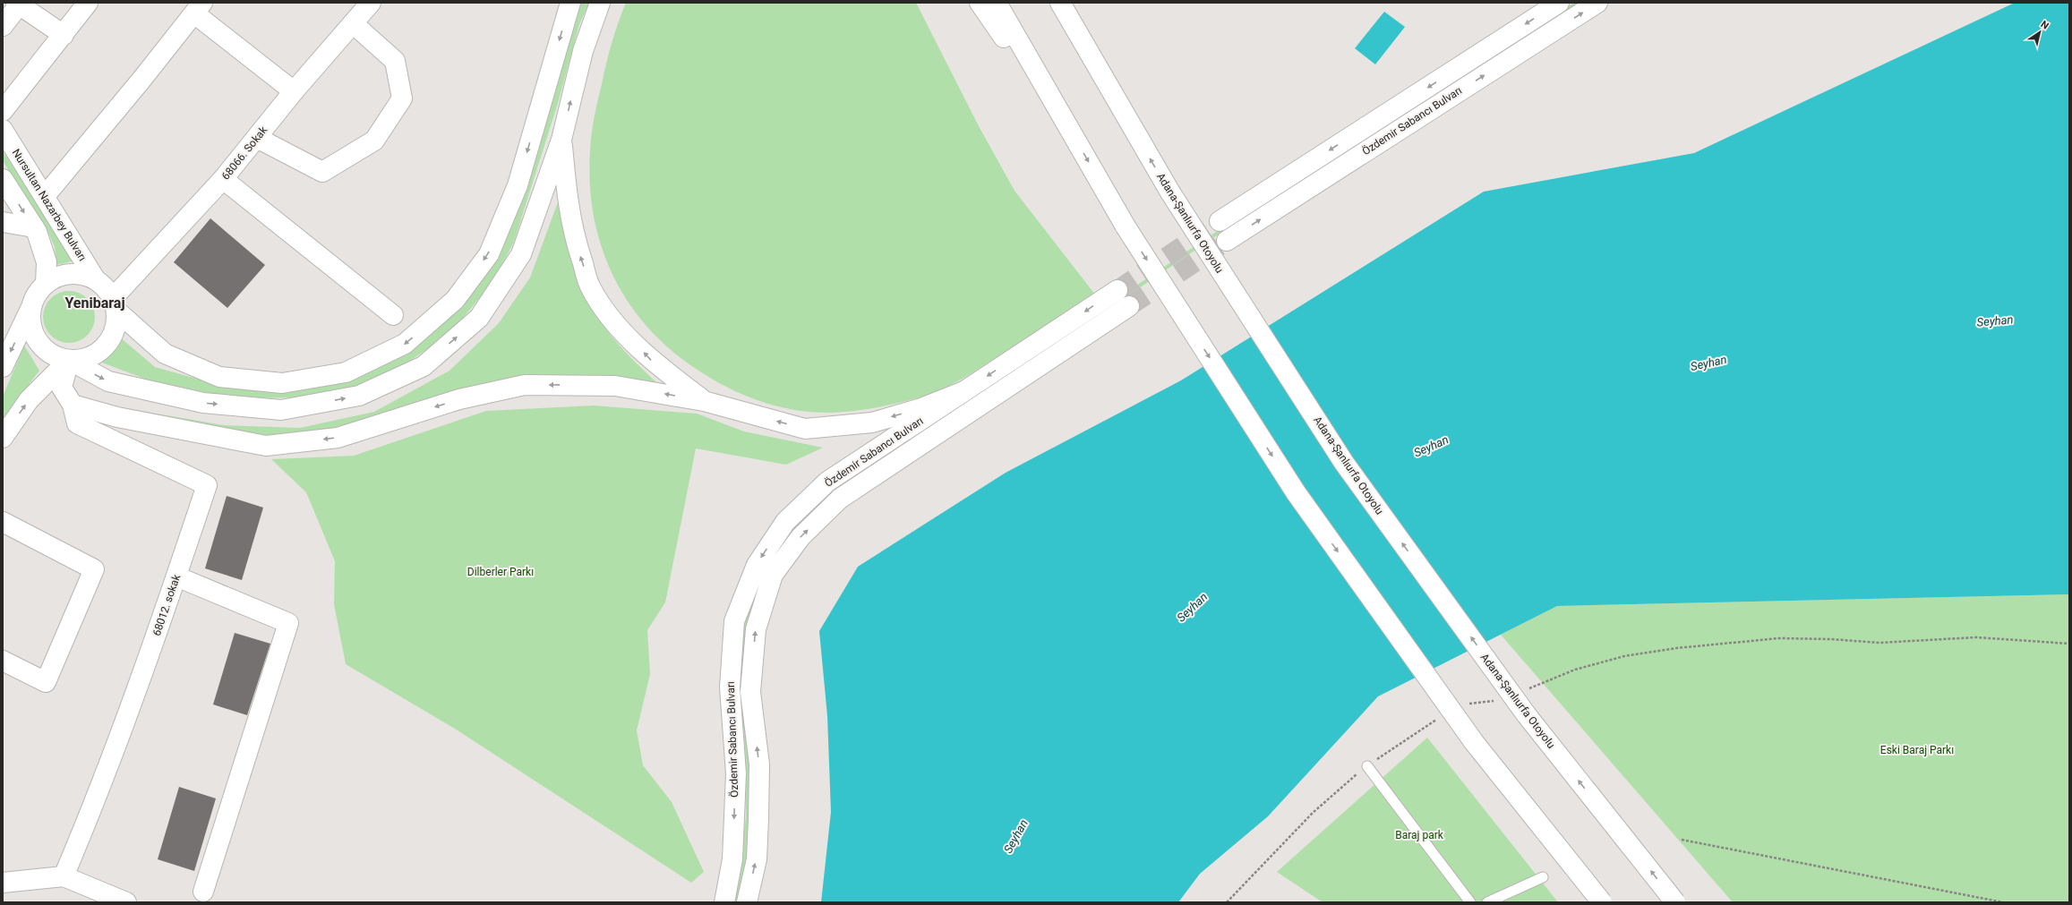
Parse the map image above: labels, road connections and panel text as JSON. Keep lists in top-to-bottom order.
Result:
{
  "streets": {
    "main road": [
      "Özdemir Sabancı Bulvarı",
      "68066. Sokak",
      "Nursultan Nazarbey Bulvarı",
      "Adana-Şanlıurfa Otoyolu",
      "68012. sokak"
    ]
  },
  "crossings": [
    ["68066. Sokak", "Nursultan Nazarbey Bulvarı"]
  ],
  "districts": ["Yenibaraj"],
  "water": ["Seyhan"],
  "parks": ["Dilberler Parkı", "Eski Baraj Parkı", "Baraj park"],
  "north": "top right"
}
